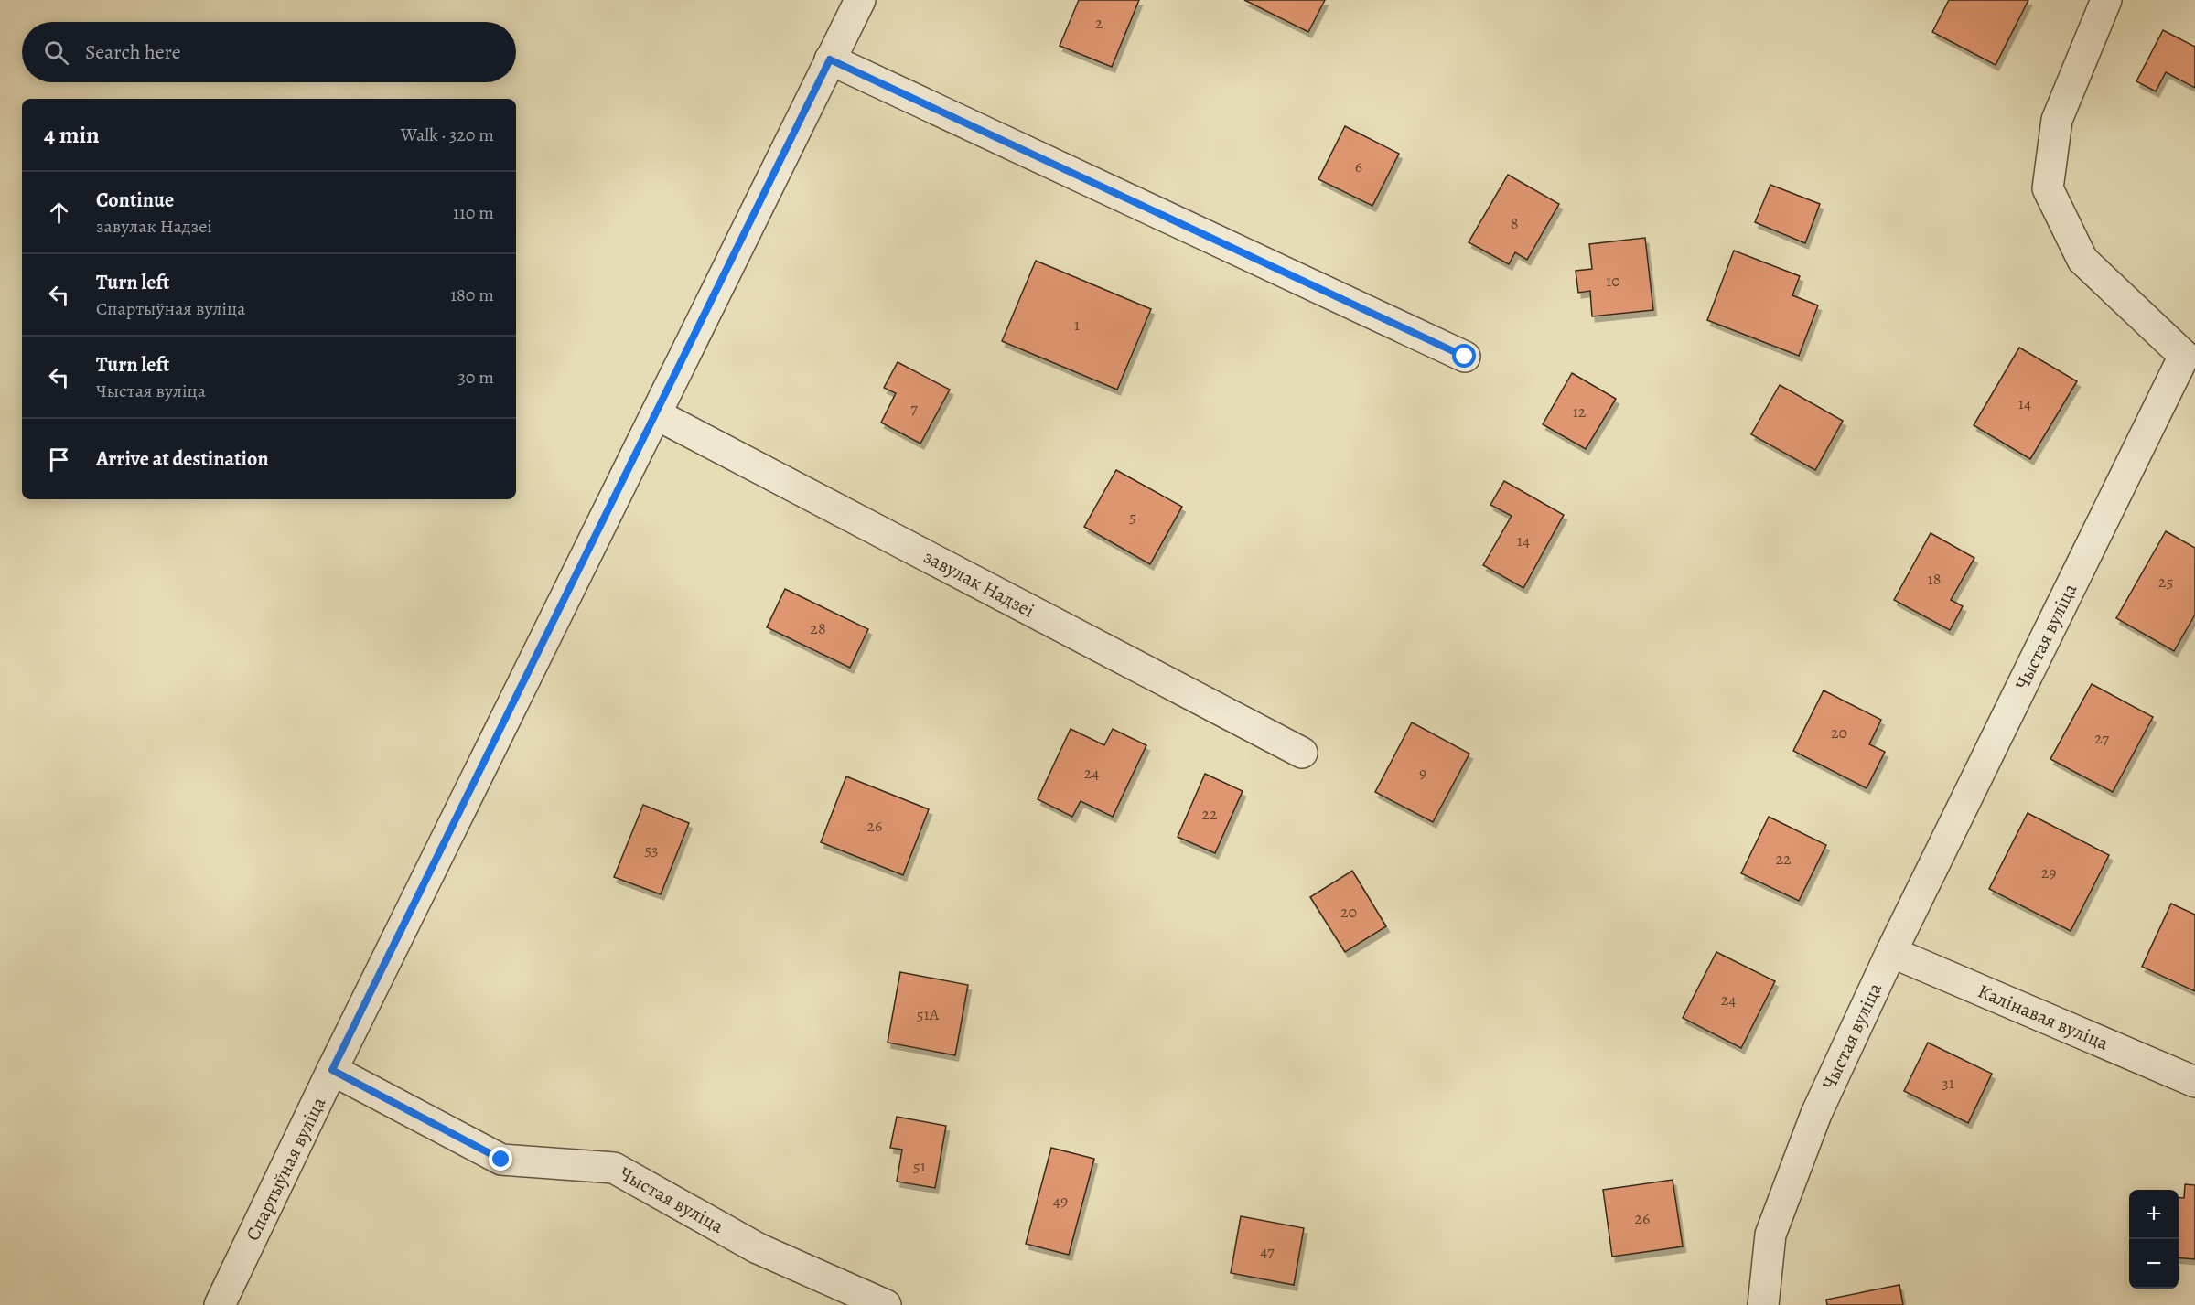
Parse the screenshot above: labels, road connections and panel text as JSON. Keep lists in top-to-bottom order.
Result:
{
  "streets": {
    "street": [
      "завулак Надзеі",
      "Чыстая вуліца",
      "Калінавая вуліца",
      "Спартыўная вуліца"
    ]
  },
  "crossings": [
    ["завулак Надзеі", "Спартыўная вуліца"],
    ["Чыстая вуліца", "Калінавая вуліца"],
    ["Чыстая вуліца", "Спартыўная вуліца"]
  ],
  "house_numbers": [
    "2",
    "6",
    "8",
    "10",
    "1",
    "14",
    "7",
    "12",
    "5",
    "14",
    "18",
    "25",
    "28",
    "20",
    "27",
    "24",
    "9",
    "22",
    "26",
    "53",
    "22",
    "29",
    "20",
    "24",
    "51А",
    "31",
    "51",
    "49",
    "26",
    "47"
  ],
  "page": {
    "search": "Search here",
    "heading": ["4 min", "Walk · 320 m"],
    "list": [
      ["Continue", "завулак Надзеі", "110 m"],
      ["Turn left", "Спартыўная вуліца", "180 m"],
      ["Turn left", "Чыстая вуліца", "30 m"],
      "Arrive at destination"
    ],
    "map_buttons": ["+", "−"]
  }
}
